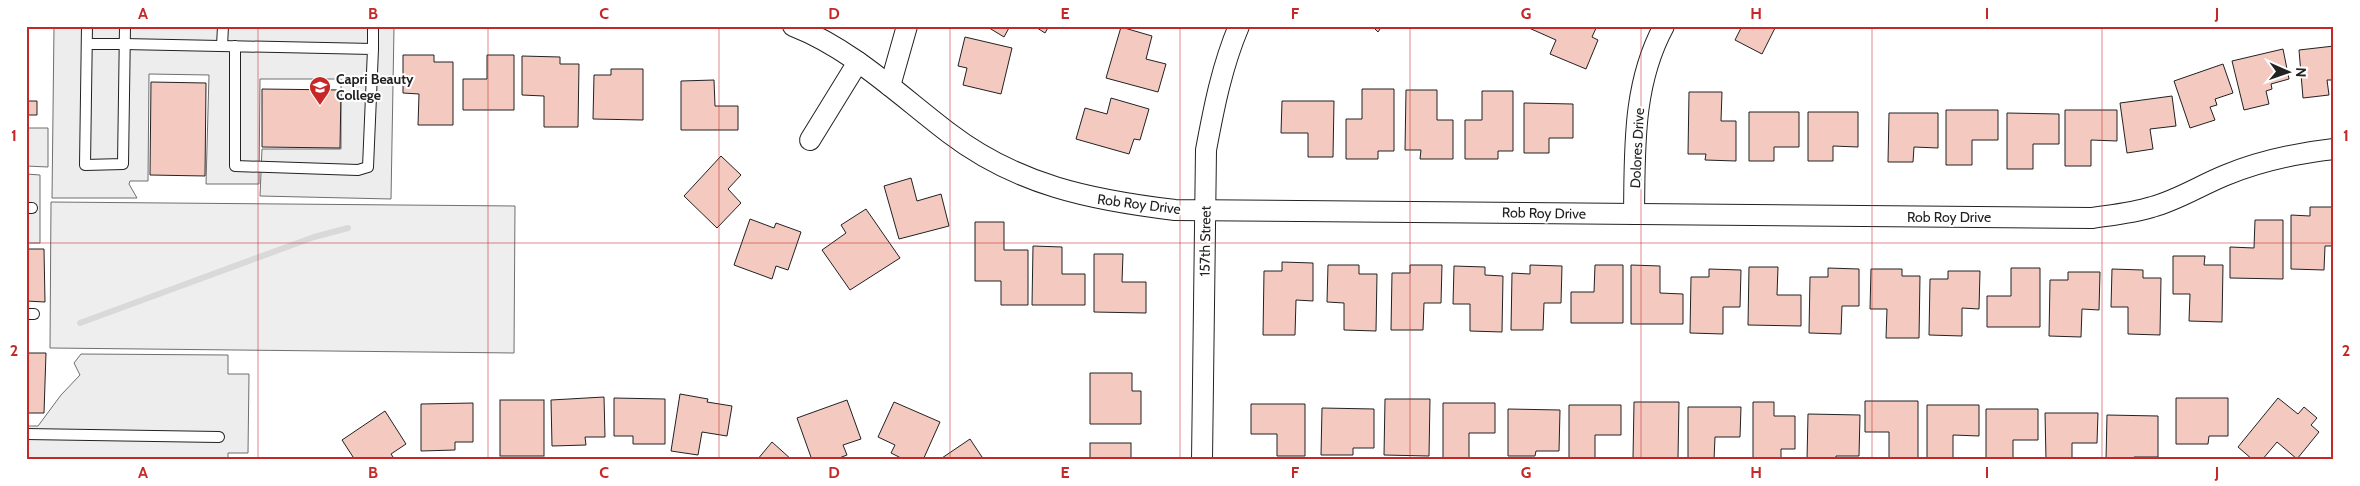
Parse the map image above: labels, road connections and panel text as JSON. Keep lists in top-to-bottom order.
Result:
{
  "streets": {
    "street": ["Dolores Drive", "Rob Roy Drive", "157th Street"]
  },
  "crossings": [
    ["Dolores Drive", "Rob Roy Drive"],
    ["Rob Roy Drive", "157th Street"]
  ],
  "places": {
    "school or university": ["Capri Beauty College"]
  },
  "north": "right",
  "grid": {
    "columns": [
      "A",
      "B",
      "C",
      "D",
      "E",
      "F",
      "G",
      "H",
      "I",
      "J"
    ],
    "rows": ["1", "2"]
  }
}
